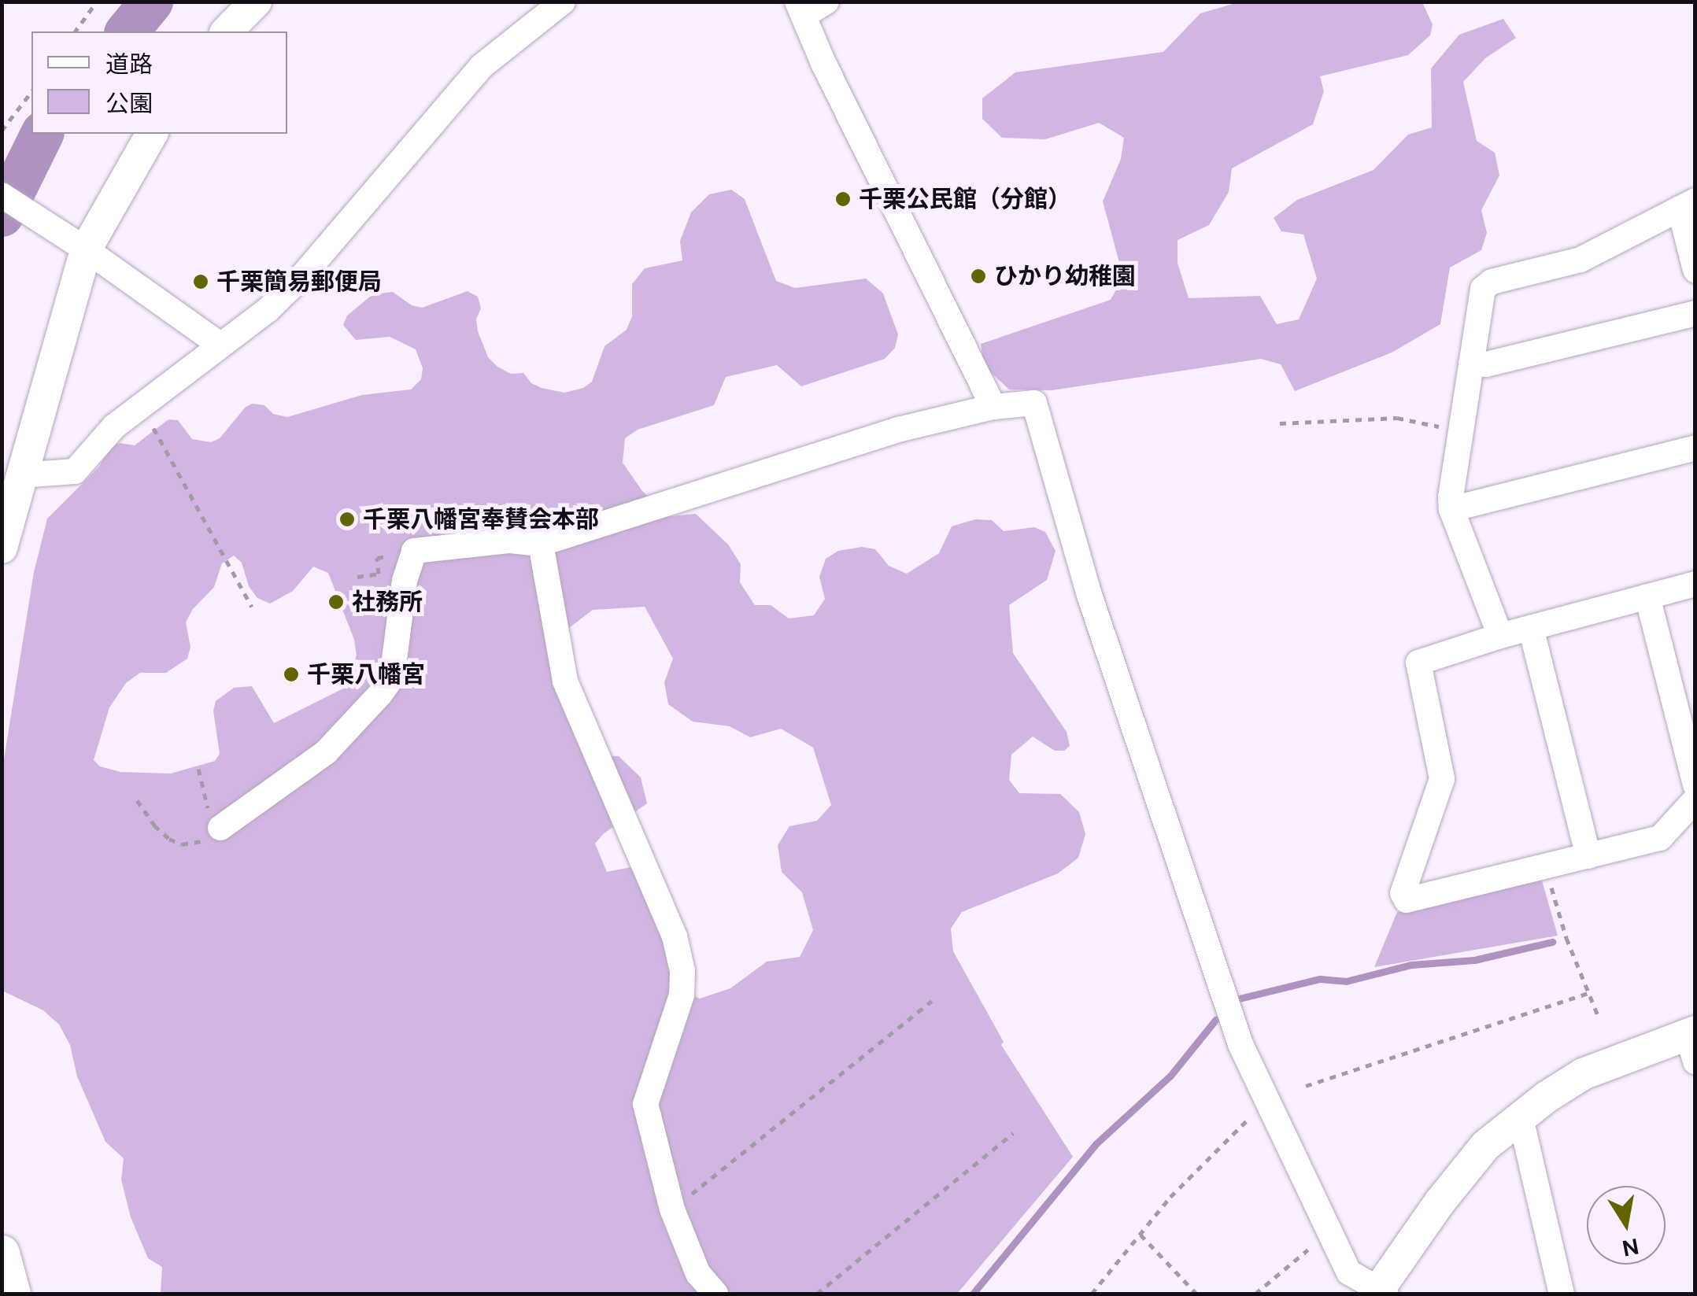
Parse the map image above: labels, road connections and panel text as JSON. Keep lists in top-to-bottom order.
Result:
{
  "places": [
    "千栗公民館（分館）",
    "ひかり幼稚園",
    "千栗簡易郵便局",
    "千栗八幡宮奉賛会本部",
    "社務所",
    "千栗八幡宮"
  ],
  "legend": ["道路", "公園"],
  "north": "bottom"
}
